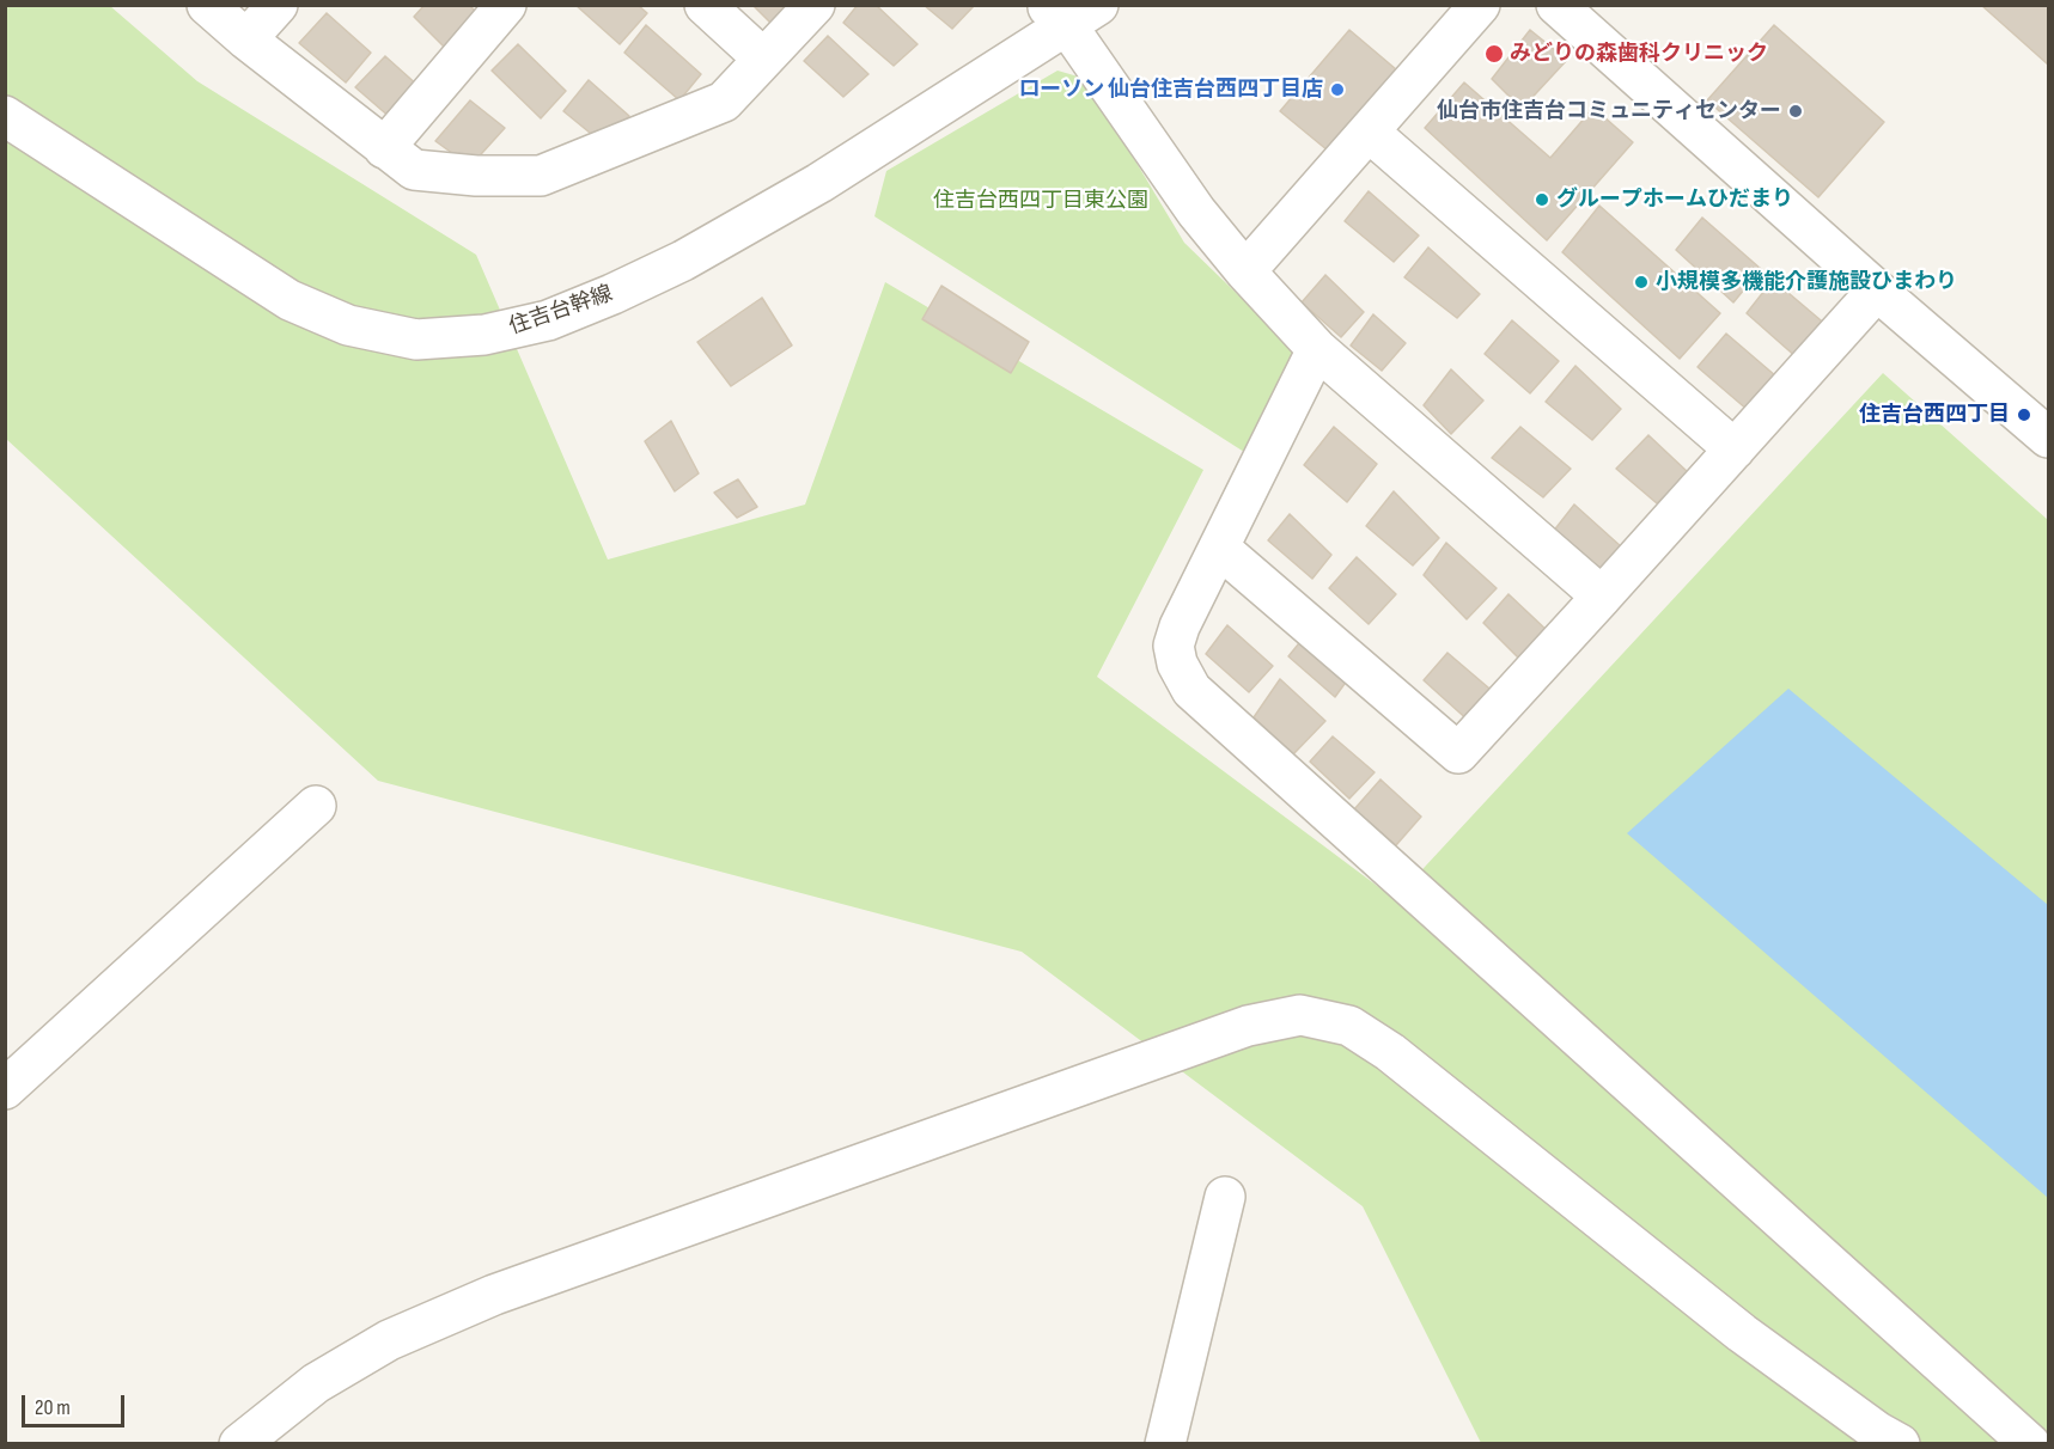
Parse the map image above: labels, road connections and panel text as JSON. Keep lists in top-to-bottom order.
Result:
{
  "streets": {
    "street": ["住吉台幹線"]
  },
  "parks": ["住吉台西四丁目東公園"],
  "places": [
    "みどりの森歯科クリニック",
    "ローソン 仙台住吉台西四丁目店",
    "仙台市住吉台コミュニティセンター",
    "グループホームひだまり",
    "小規模多機能介護施設ひまわり",
    "住吉台西四丁目"
  ],
  "scale_bar": "20 m"
}
